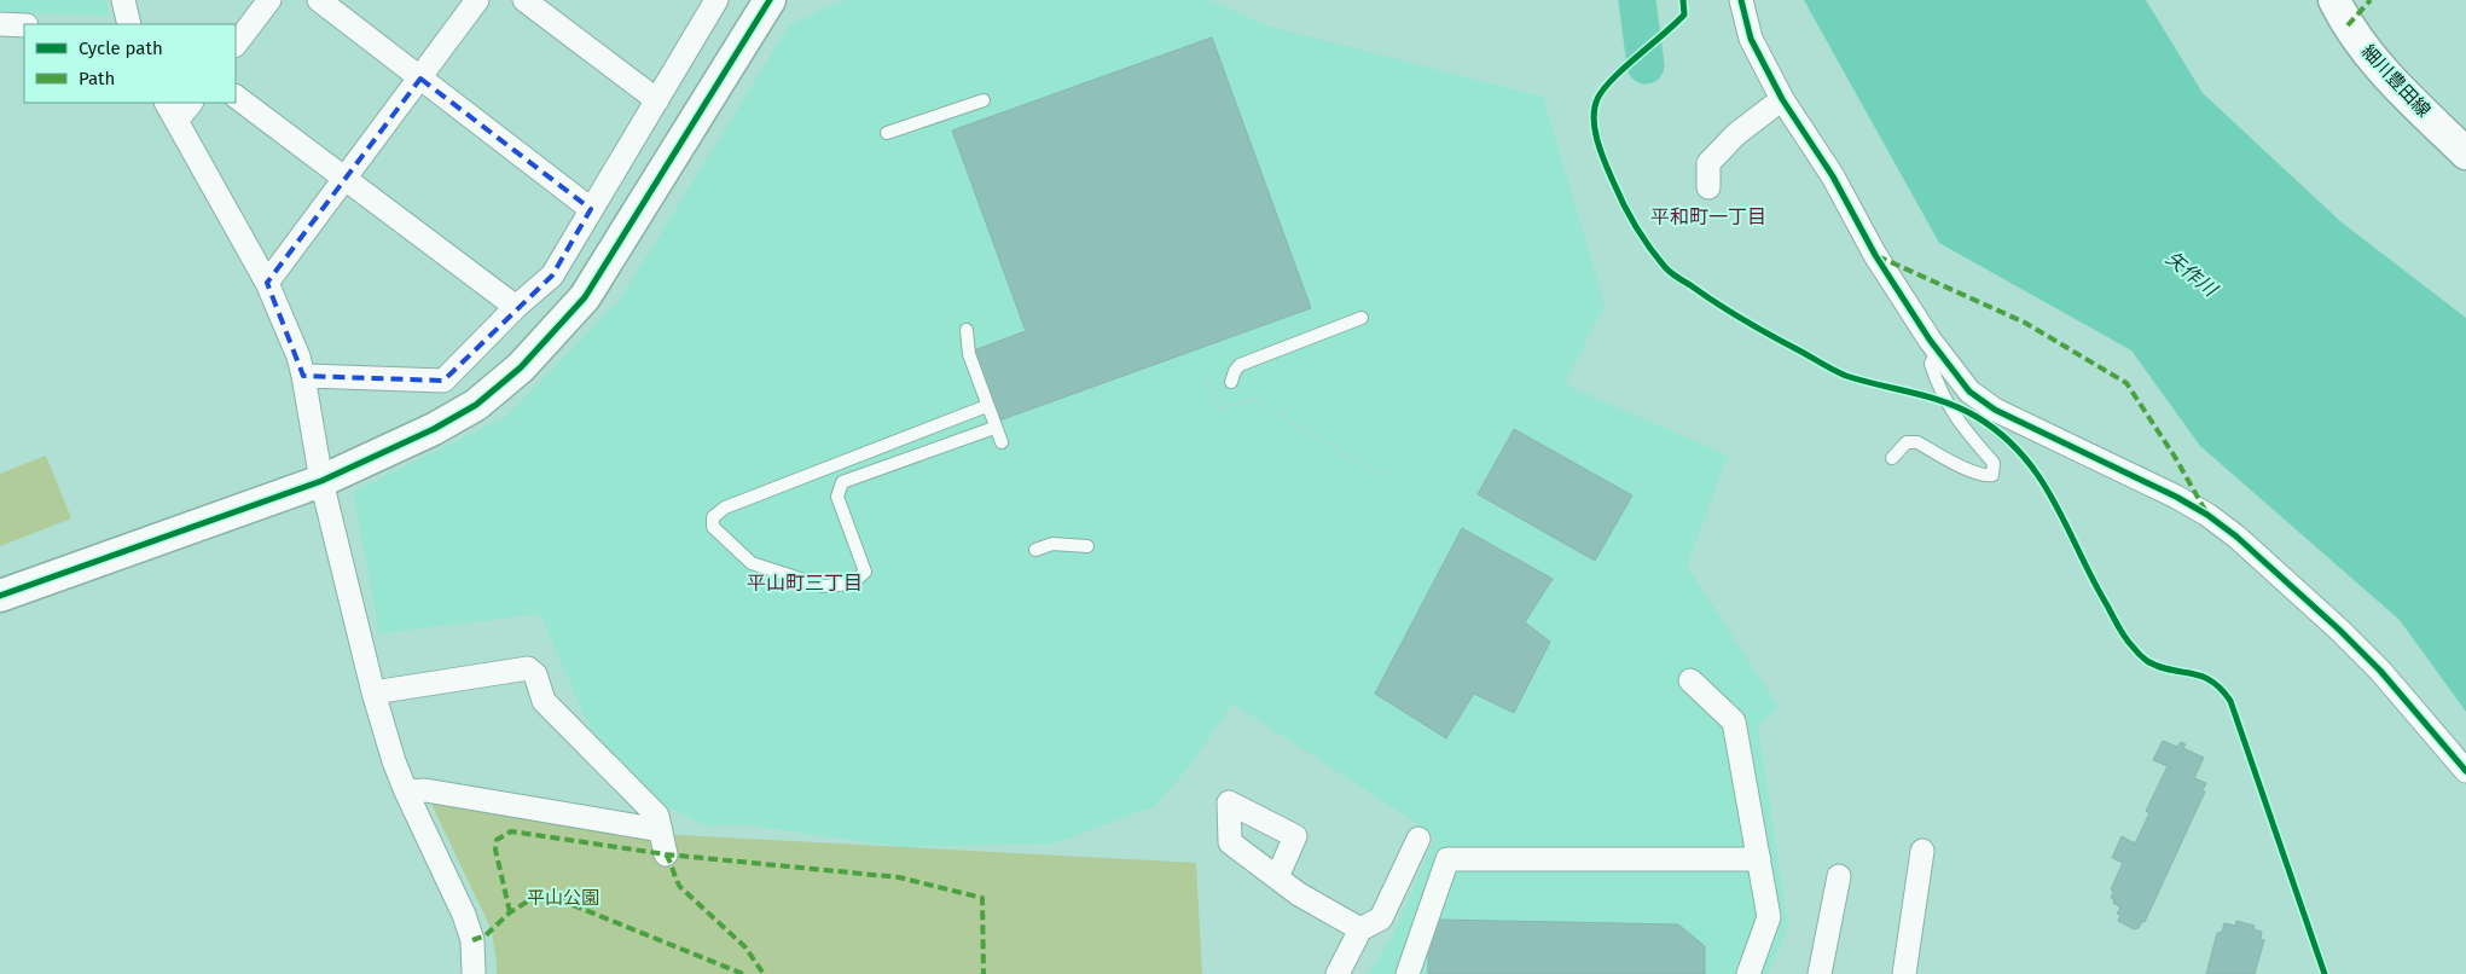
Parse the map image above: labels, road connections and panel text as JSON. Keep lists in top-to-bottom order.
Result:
{
  "streets": {
    "street": ["細川豊田線"]
  },
  "districts": ["平和町一丁目", "平山町三丁目"],
  "water": ["矢作川"],
  "parks": ["平山公園"],
  "legend": ["Cycle path", "Path"]
}
